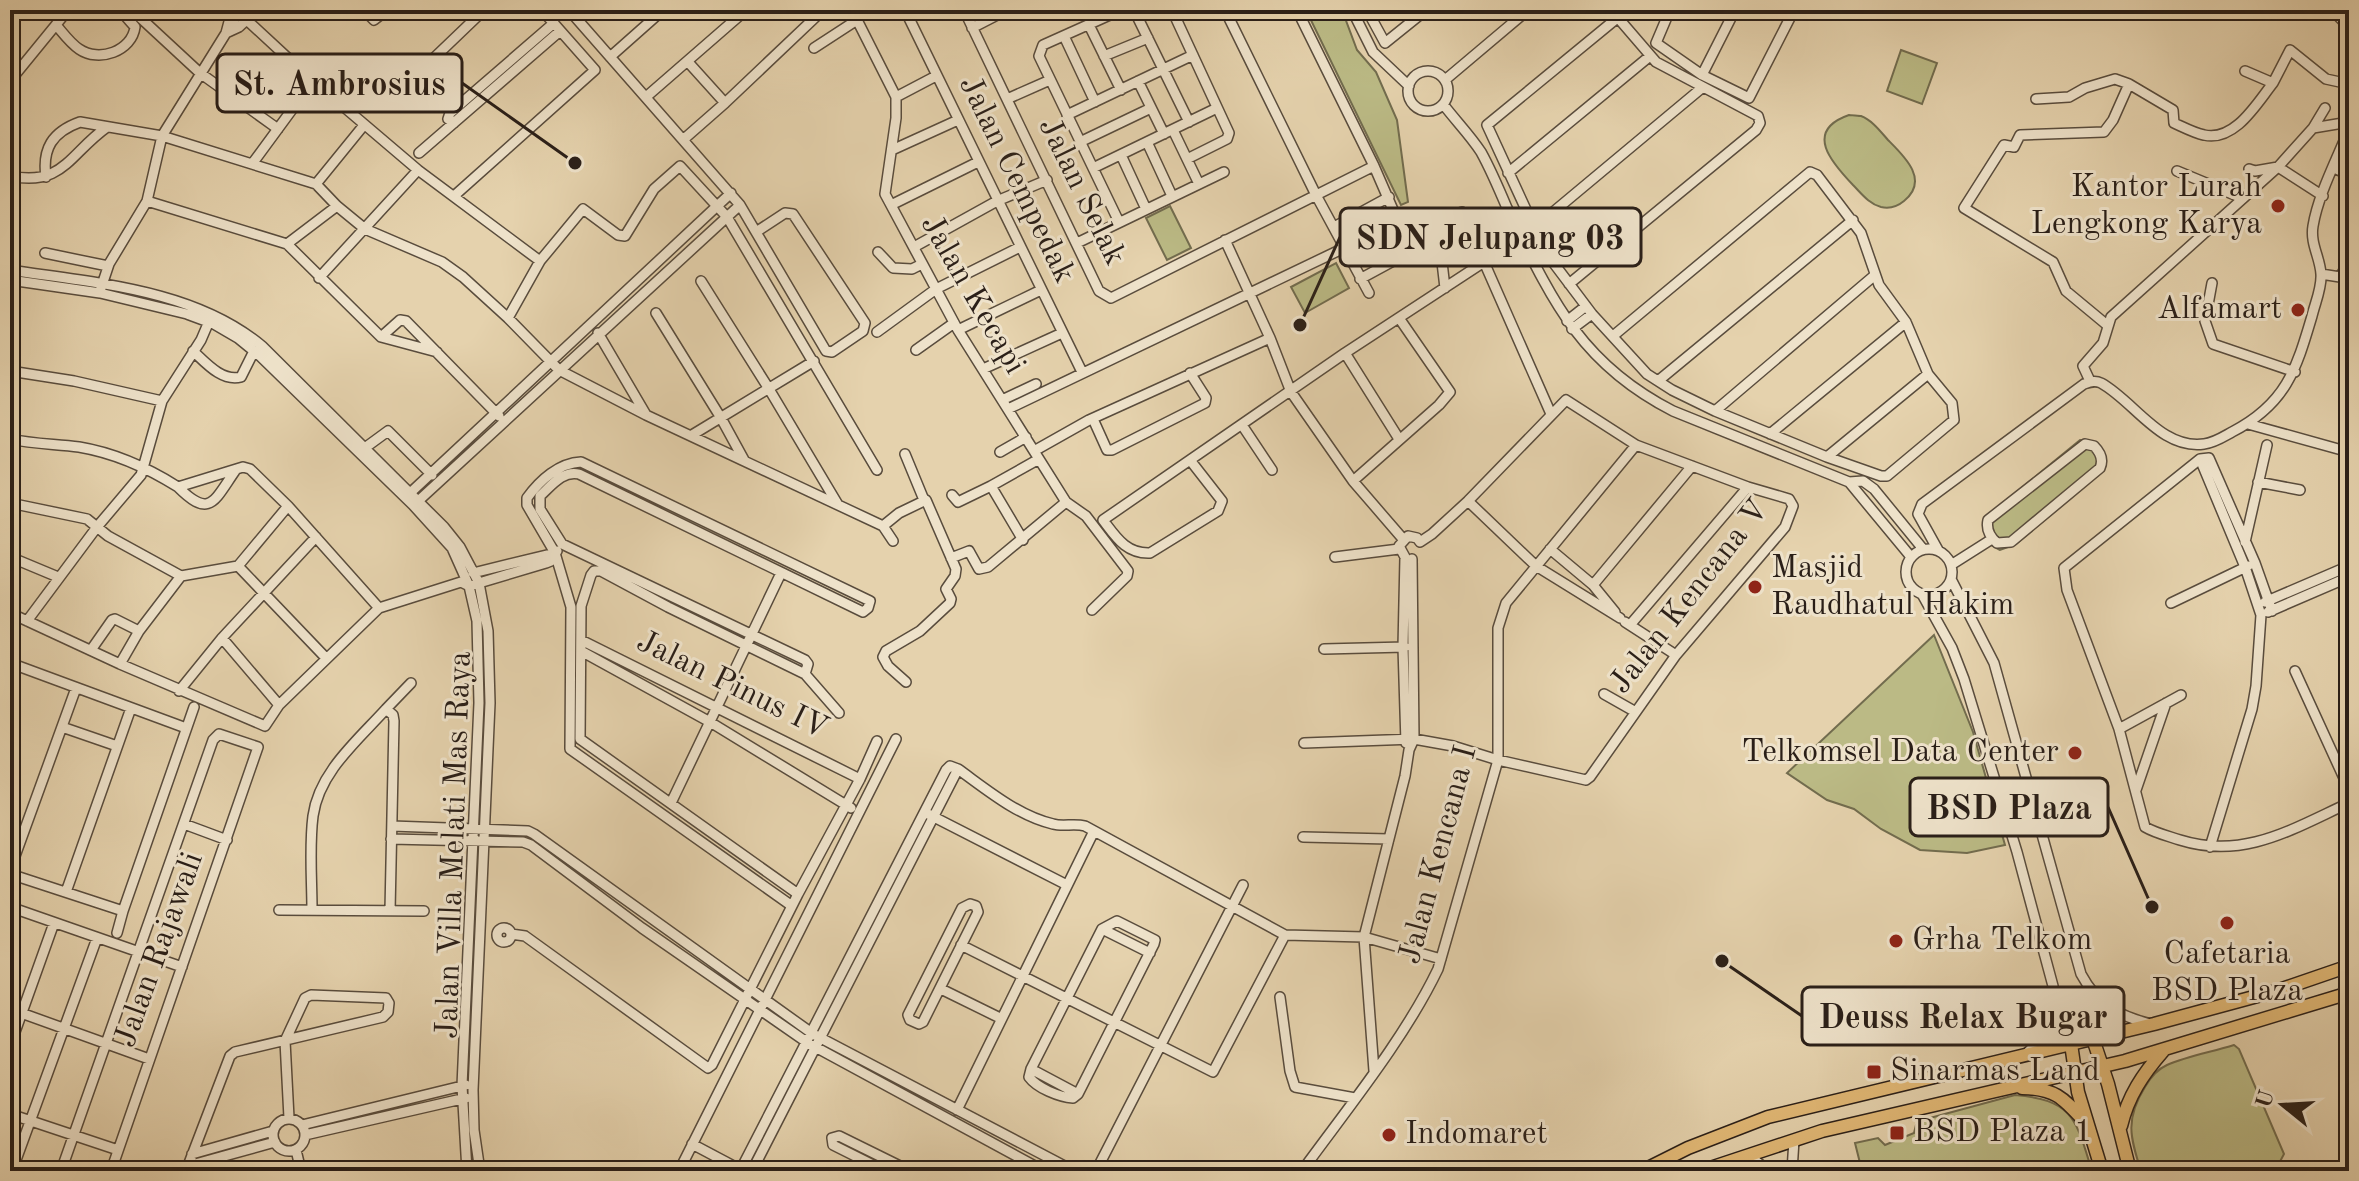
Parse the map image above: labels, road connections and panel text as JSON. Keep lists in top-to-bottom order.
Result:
{
  "streets": {
    "street": [
      "Jalan Cempedak",
      "Jalan Selak",
      "Jalan Kecapi",
      "Jalan Kencana V",
      "Jalan Pinus IV",
      "Jalan Villa Melati Mas Raya",
      "Jalan Kencana I",
      "Jalan Rajawali"
    ]
  },
  "crossings": [
    ["Jalan Kencana V", "Jalan Kencana I"]
  ],
  "places": {
    "other": [
      "St. Ambrosius",
      "Kantor Lurah Lengkong Karya",
      "Alfamart",
      "SDN Jelupang 03",
      "Masjid Raudhatul Hakim",
      "Telkomsel Data Center",
      "BSD Plaza",
      "Cafetaria BSD Plaza",
      "Grha Telkom",
      "Deuss Relax Bugar",
      "Indomaret"
    ],
    "transit": ["Sinarmas Land", "BSD Plaza 1"]
  },
  "north": "left"
}
